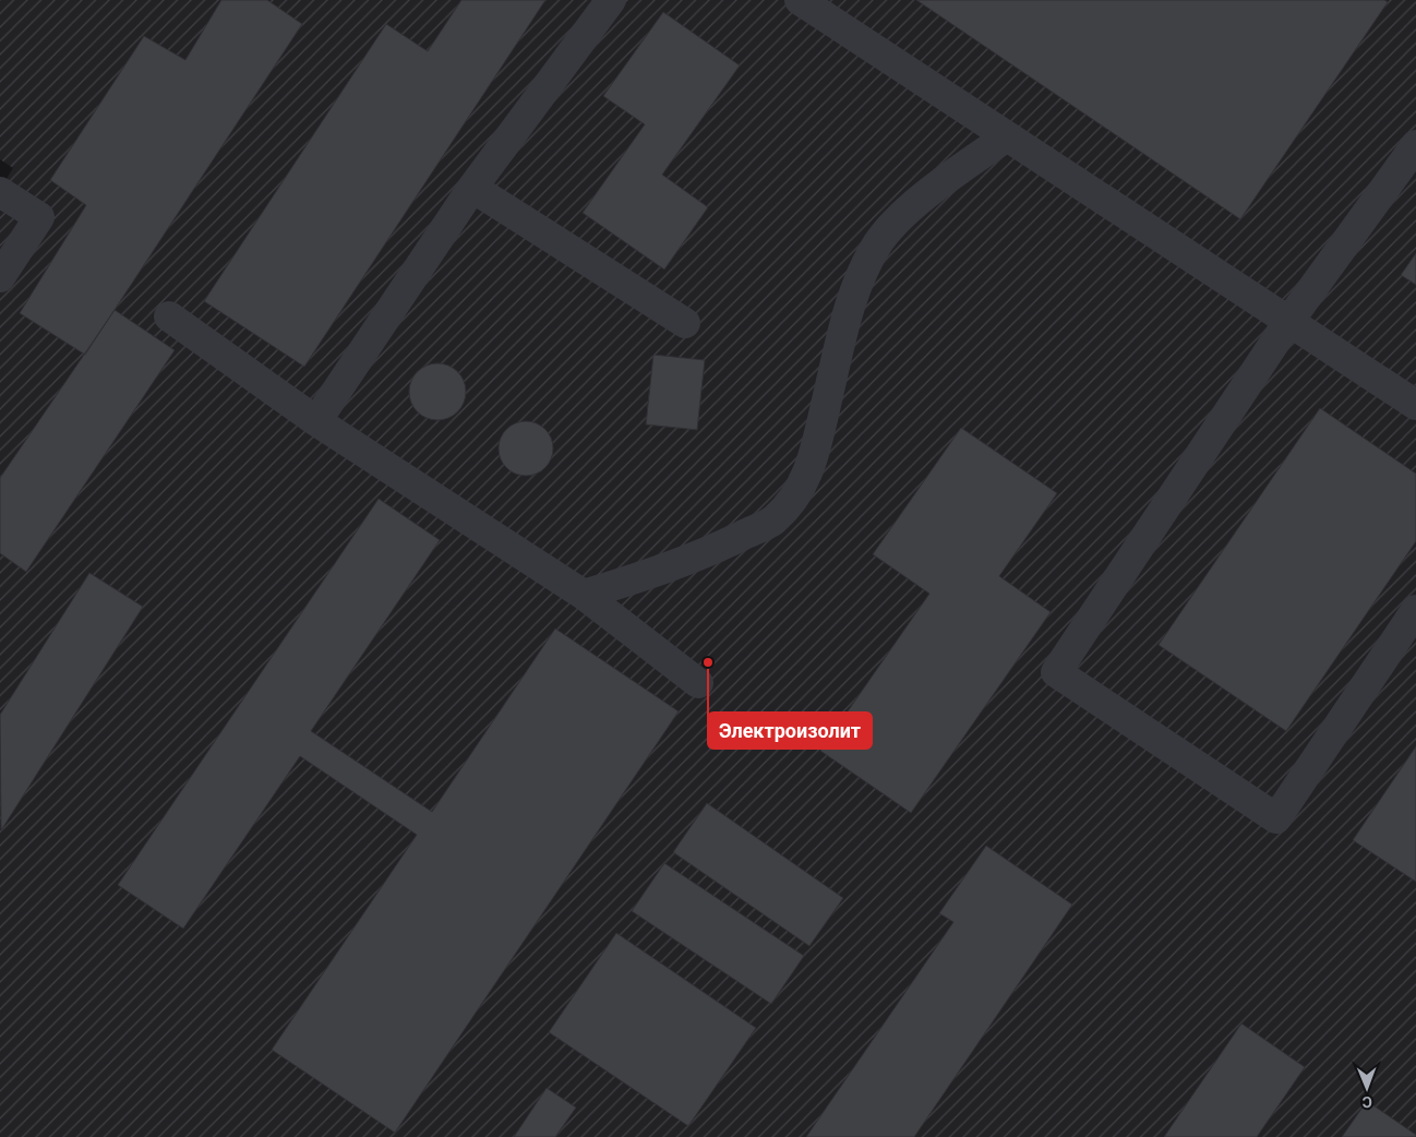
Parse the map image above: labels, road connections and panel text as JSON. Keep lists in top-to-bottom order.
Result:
{
  "places": ["Электроизолит"],
  "north": "bottom"
}
